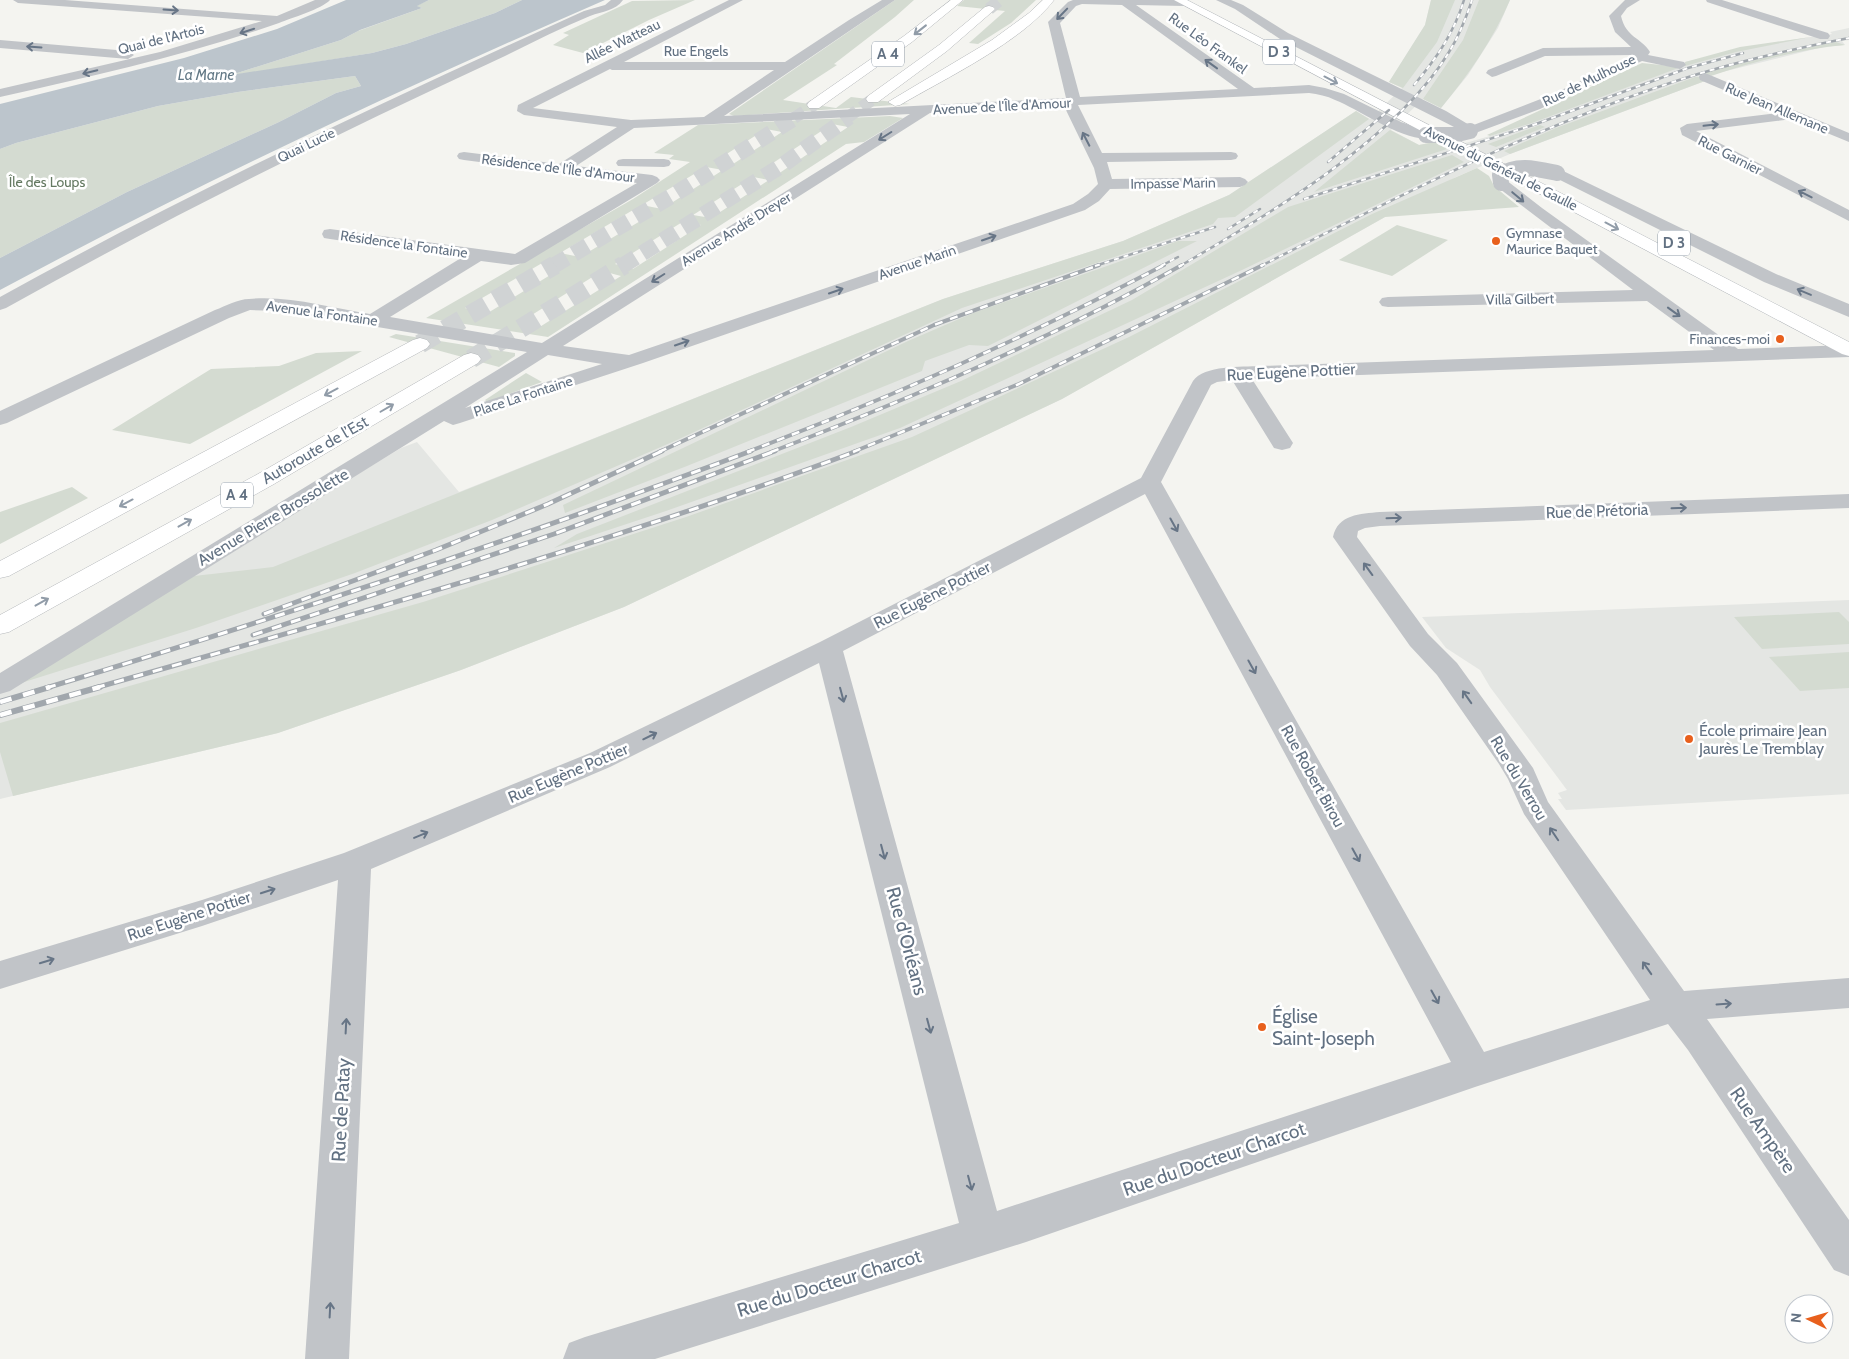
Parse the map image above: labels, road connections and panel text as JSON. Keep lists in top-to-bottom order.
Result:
{
  "streets": {
    "main road": [
      "D 3",
      "A 4",
      "Avenue du Général de Gaulle",
      "Autoroute de l’Est"
    ],
    "street": [
      "Quai de l'Artois",
      "Allée Watteau",
      "Rue Léo Frankel",
      "Rue Engels",
      "Rue de Mulhouse",
      "Avenue de l'Île d'Amour",
      "Rue Jean Allemane",
      "Quai Lucie",
      "Rue Garnier",
      "Résidence de l'Île d'Amour",
      "Impasse Marin",
      "Avenue André Dreyer",
      "Résidence la Fontaine",
      "Avenue Marin",
      "Villa Gilbert",
      "Avenue la Fontaine",
      "Rue Eugène Pottier",
      "Place La Fontaine",
      "Rue de Prétoria",
      "Avenue Pierre Brossolette",
      "Rue Robert Birou",
      "Rue du Verrou",
      "Rue d'Orléans",
      "Rue de Patay",
      "Rue Ampère",
      "Rue du Docteur Charcot"
    ]
  },
  "crossings": [
    ["Allée Watteau", "Rue Engels"],
    ["Allée Watteau", "Avenue de l'Île d'Amour"],
    ["Rue Léo Frankel", "Avenue de l'Île d'Amour"],
    ["Rue de Mulhouse", "Avenue de l'Île d'Amour"],
    ["Rue de Mulhouse", "Avenue du Général de Gaulle"],
    ["Avenue de l'Île d'Amour", "Avenue du Général de Gaulle"],
    ["Avenue de l'Île d'Amour", "Avenue André Dreyer"],
    ["Rue Jean Allemane", "Rue Garnier"],
    ["Résidence de l'Île d'Amour", "Résidence la Fontaine"],
    ["Avenue du Général de Gaulle", "Villa Gilbert"],
    ["Avenue du Général de Gaulle", "Rue Eugène Pottier"],
    ["Impasse Marin", "Avenue Marin"],
    ["Avenue André Dreyer", "Avenue la Fontaine"],
    ["Avenue André Dreyer", "Avenue Pierre Brossolette"],
    ["Avenue Marin", "Avenue la Fontaine"],
    ["Avenue Marin", "Place La Fontaine"],
    ["Avenue la Fontaine", "Place La Fontaine"],
    ["Avenue la Fontaine", "Avenue Pierre Brossolette"],
    ["Rue Eugène Pottier", "Rue Robert Birou"],
    ["Rue Eugène Pottier", "Rue d'Orléans"],
    ["Rue Eugène Pottier", "Rue de Patay"],
    ["Place La Fontaine", "Avenue Pierre Brossolette"],
    ["Rue de Prétoria", "Rue du Verrou"],
    ["Rue Robert Birou", "Rue du Docteur Charcot"],
    ["Rue du Verrou", "Rue Ampère"],
    ["Rue du Verrou", "Rue du Docteur Charcot"],
    ["Rue d'Orléans", "Rue du Docteur Charcot"],
    ["Rue Ampère", "Rue du Docteur Charcot"]
  ],
  "one_way": [
    "Rue Léo Frankel",
    "Rue Eugène Pottier",
    "Rue de Prétoria",
    "Rue Robert Birou",
    "Rue du Verrou",
    "Rue d'Orléans",
    "Rue de Patay"
  ],
  "water": ["La Marne"],
  "parks": ["Île des Loups"],
  "places": [
    "Gymnase Maurice Baquet",
    "Finances-moi",
    "École primaire Jean Jaurès Le Tremblay",
    "Église Saint-Joseph"
  ],
  "north": "left"
}
